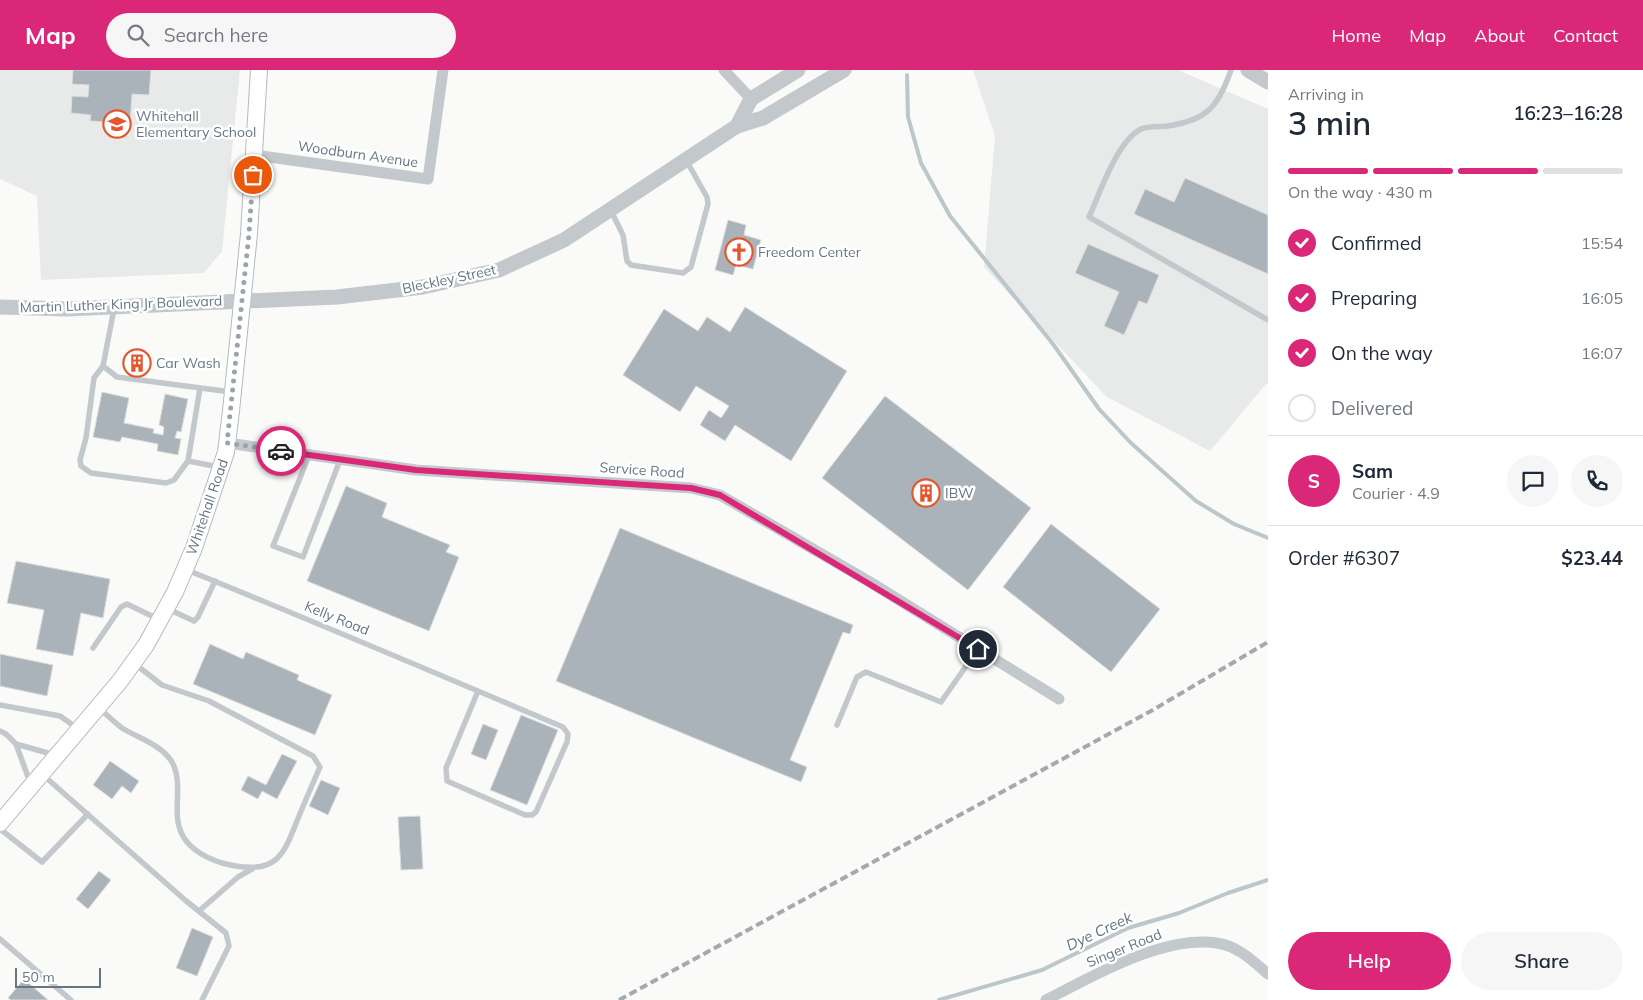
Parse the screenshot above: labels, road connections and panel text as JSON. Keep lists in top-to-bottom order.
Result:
{
  "streets": {
    "main road": ["Whitehall Road"],
    "street": [
      "Woodburn Avenue",
      "Bleckley Street",
      "Martin Luther King Jr Boulevard",
      "Service Road",
      "Singer Road"
    ],
    "lane": ["Kelly Road"]
  },
  "crossings": [
    ["Woodburn Avenue", "Whitehall Road"],
    ["Bleckley Street", "Martin Luther King Jr Boulevard"],
    ["Bleckley Street", "Whitehall Road"],
    ["Martin Luther King Jr Boulevard", "Whitehall Road"],
    ["Service Road", "Whitehall Road"],
    ["Whitehall Road", "Kelly Road"]
  ],
  "water": ["Dye Creek"],
  "places": {
    "school or university": ["Whitehall Elementary School"],
    "church": ["Freedom Center"],
    "building": ["Car Wash", "IBW"]
  },
  "scale_bar": "50 m",
  "page": {
    "header": "Map",
    "search": "Search here",
    "nav": [
      "Home",
      "Map",
      "About",
      "Contact"
    ],
    "heading": ["3 min", "Arriving in", "16:23–16:28"],
    "panel": [
      "Sam",
      "Courier · 4.9",
      "Order #6307",
      "$23.44"
    ],
    "bar": "On the way · 430 m",
    "list": [
      ["Confirmed", "15:54"],
      ["Preparing", "16:05"],
      ["On the way", "16:07"],
      "Delivered"
    ],
    "round": "S",
    "buttons": ["Help", "Share"],
    "scale": "50 m"
  }
}
